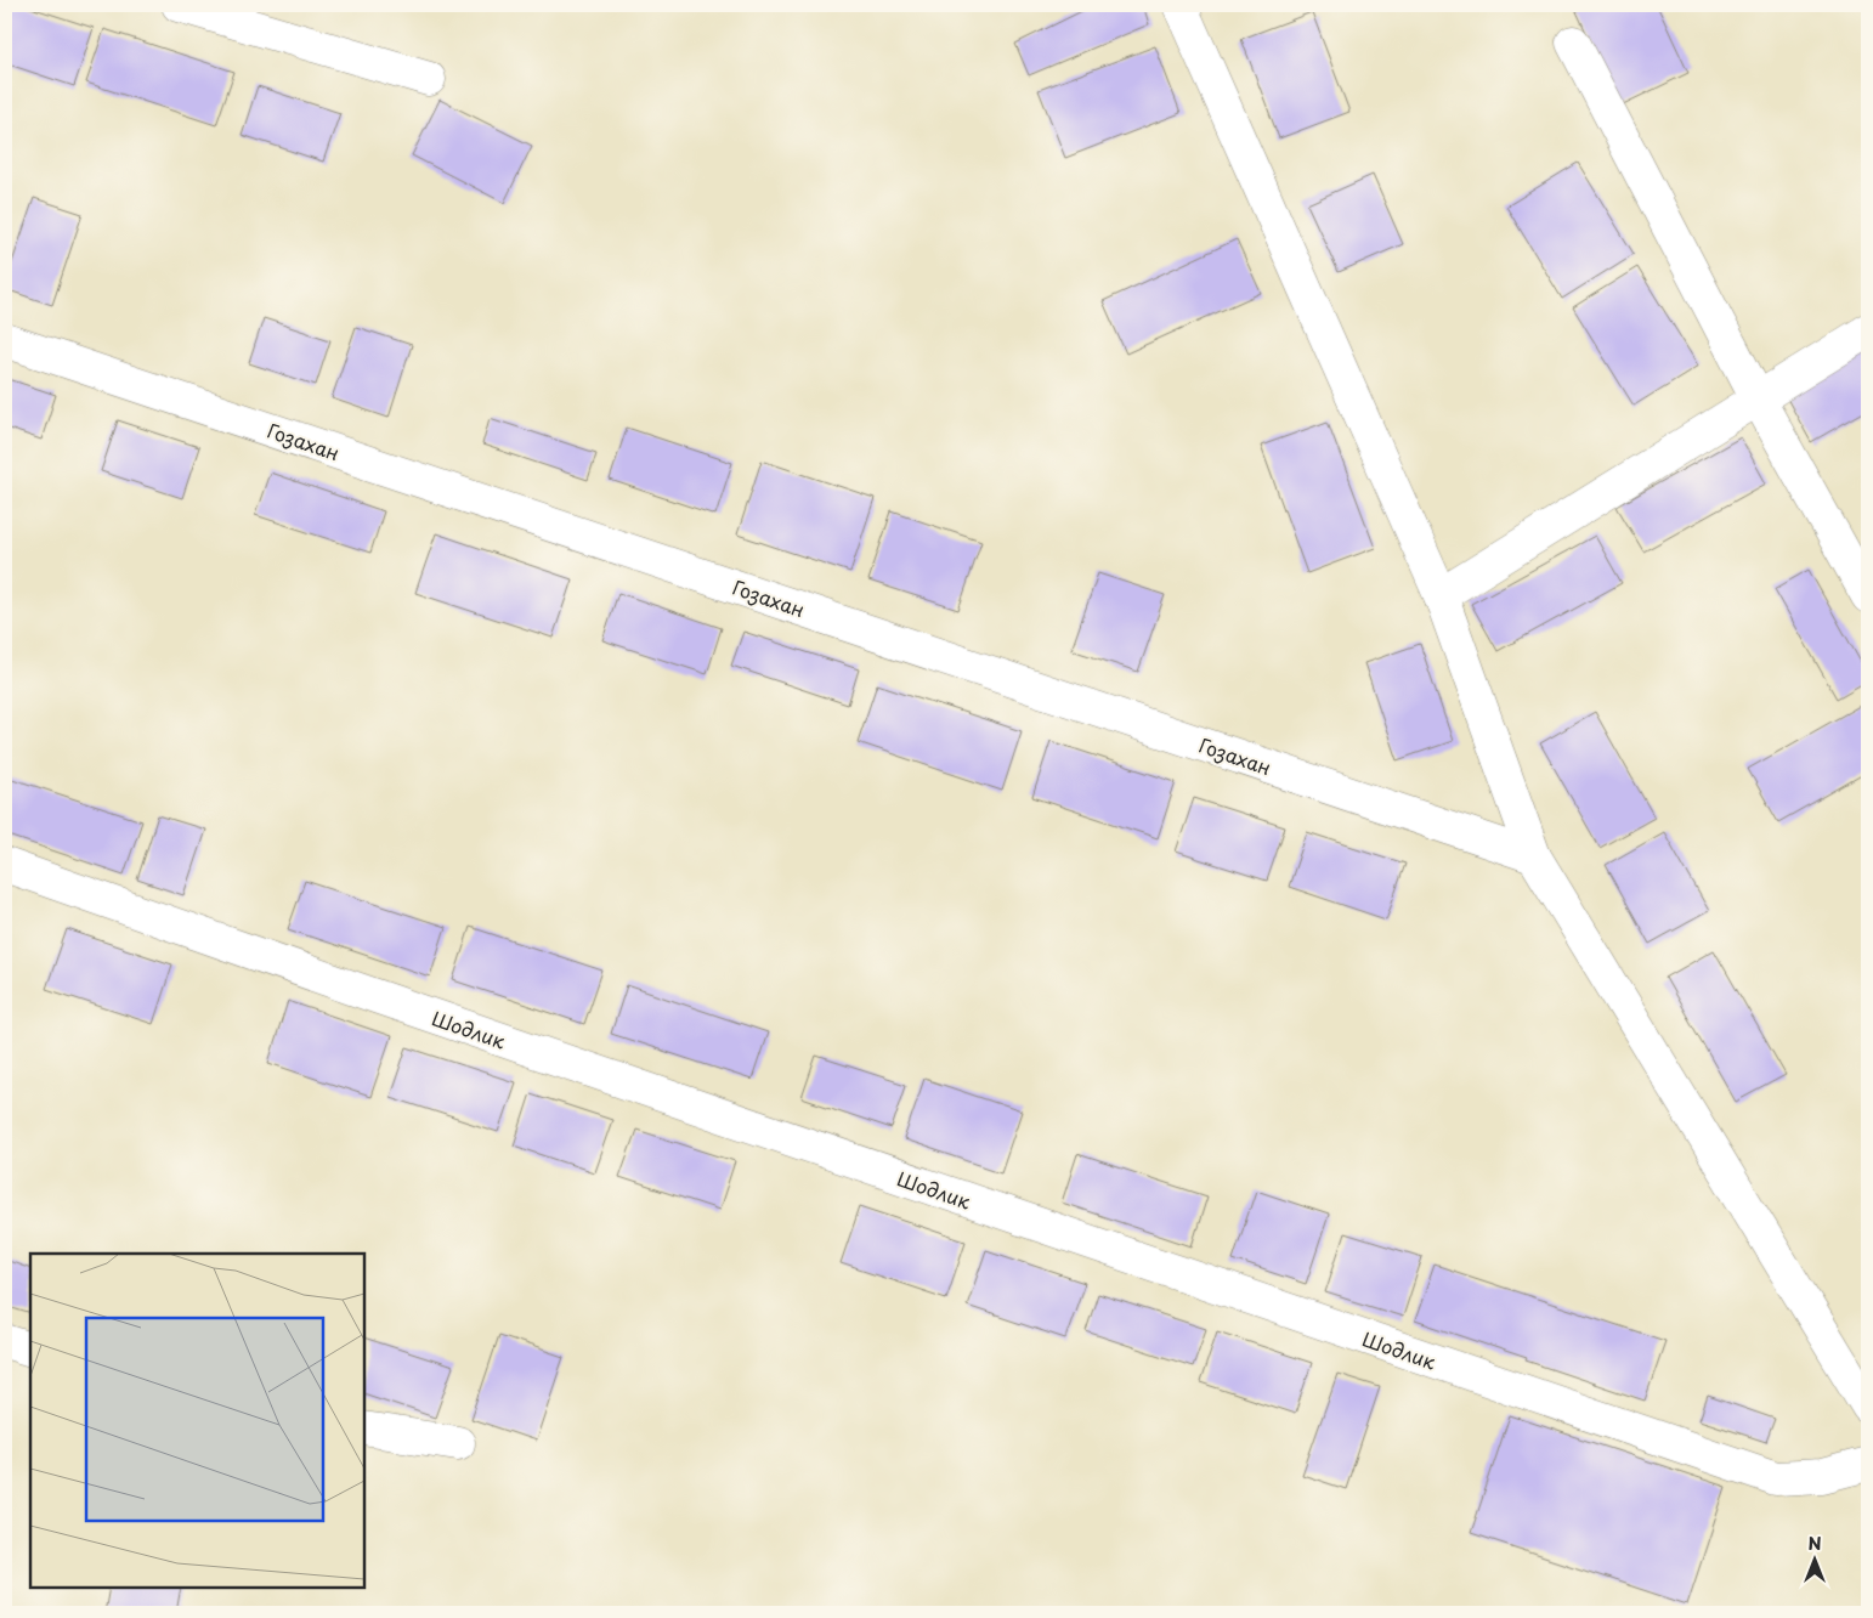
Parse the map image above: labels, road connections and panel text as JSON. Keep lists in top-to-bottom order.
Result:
{
  "streets": {
    "street": ["Гозахан", "Шодлик"]
  },
  "north": "top"
}
